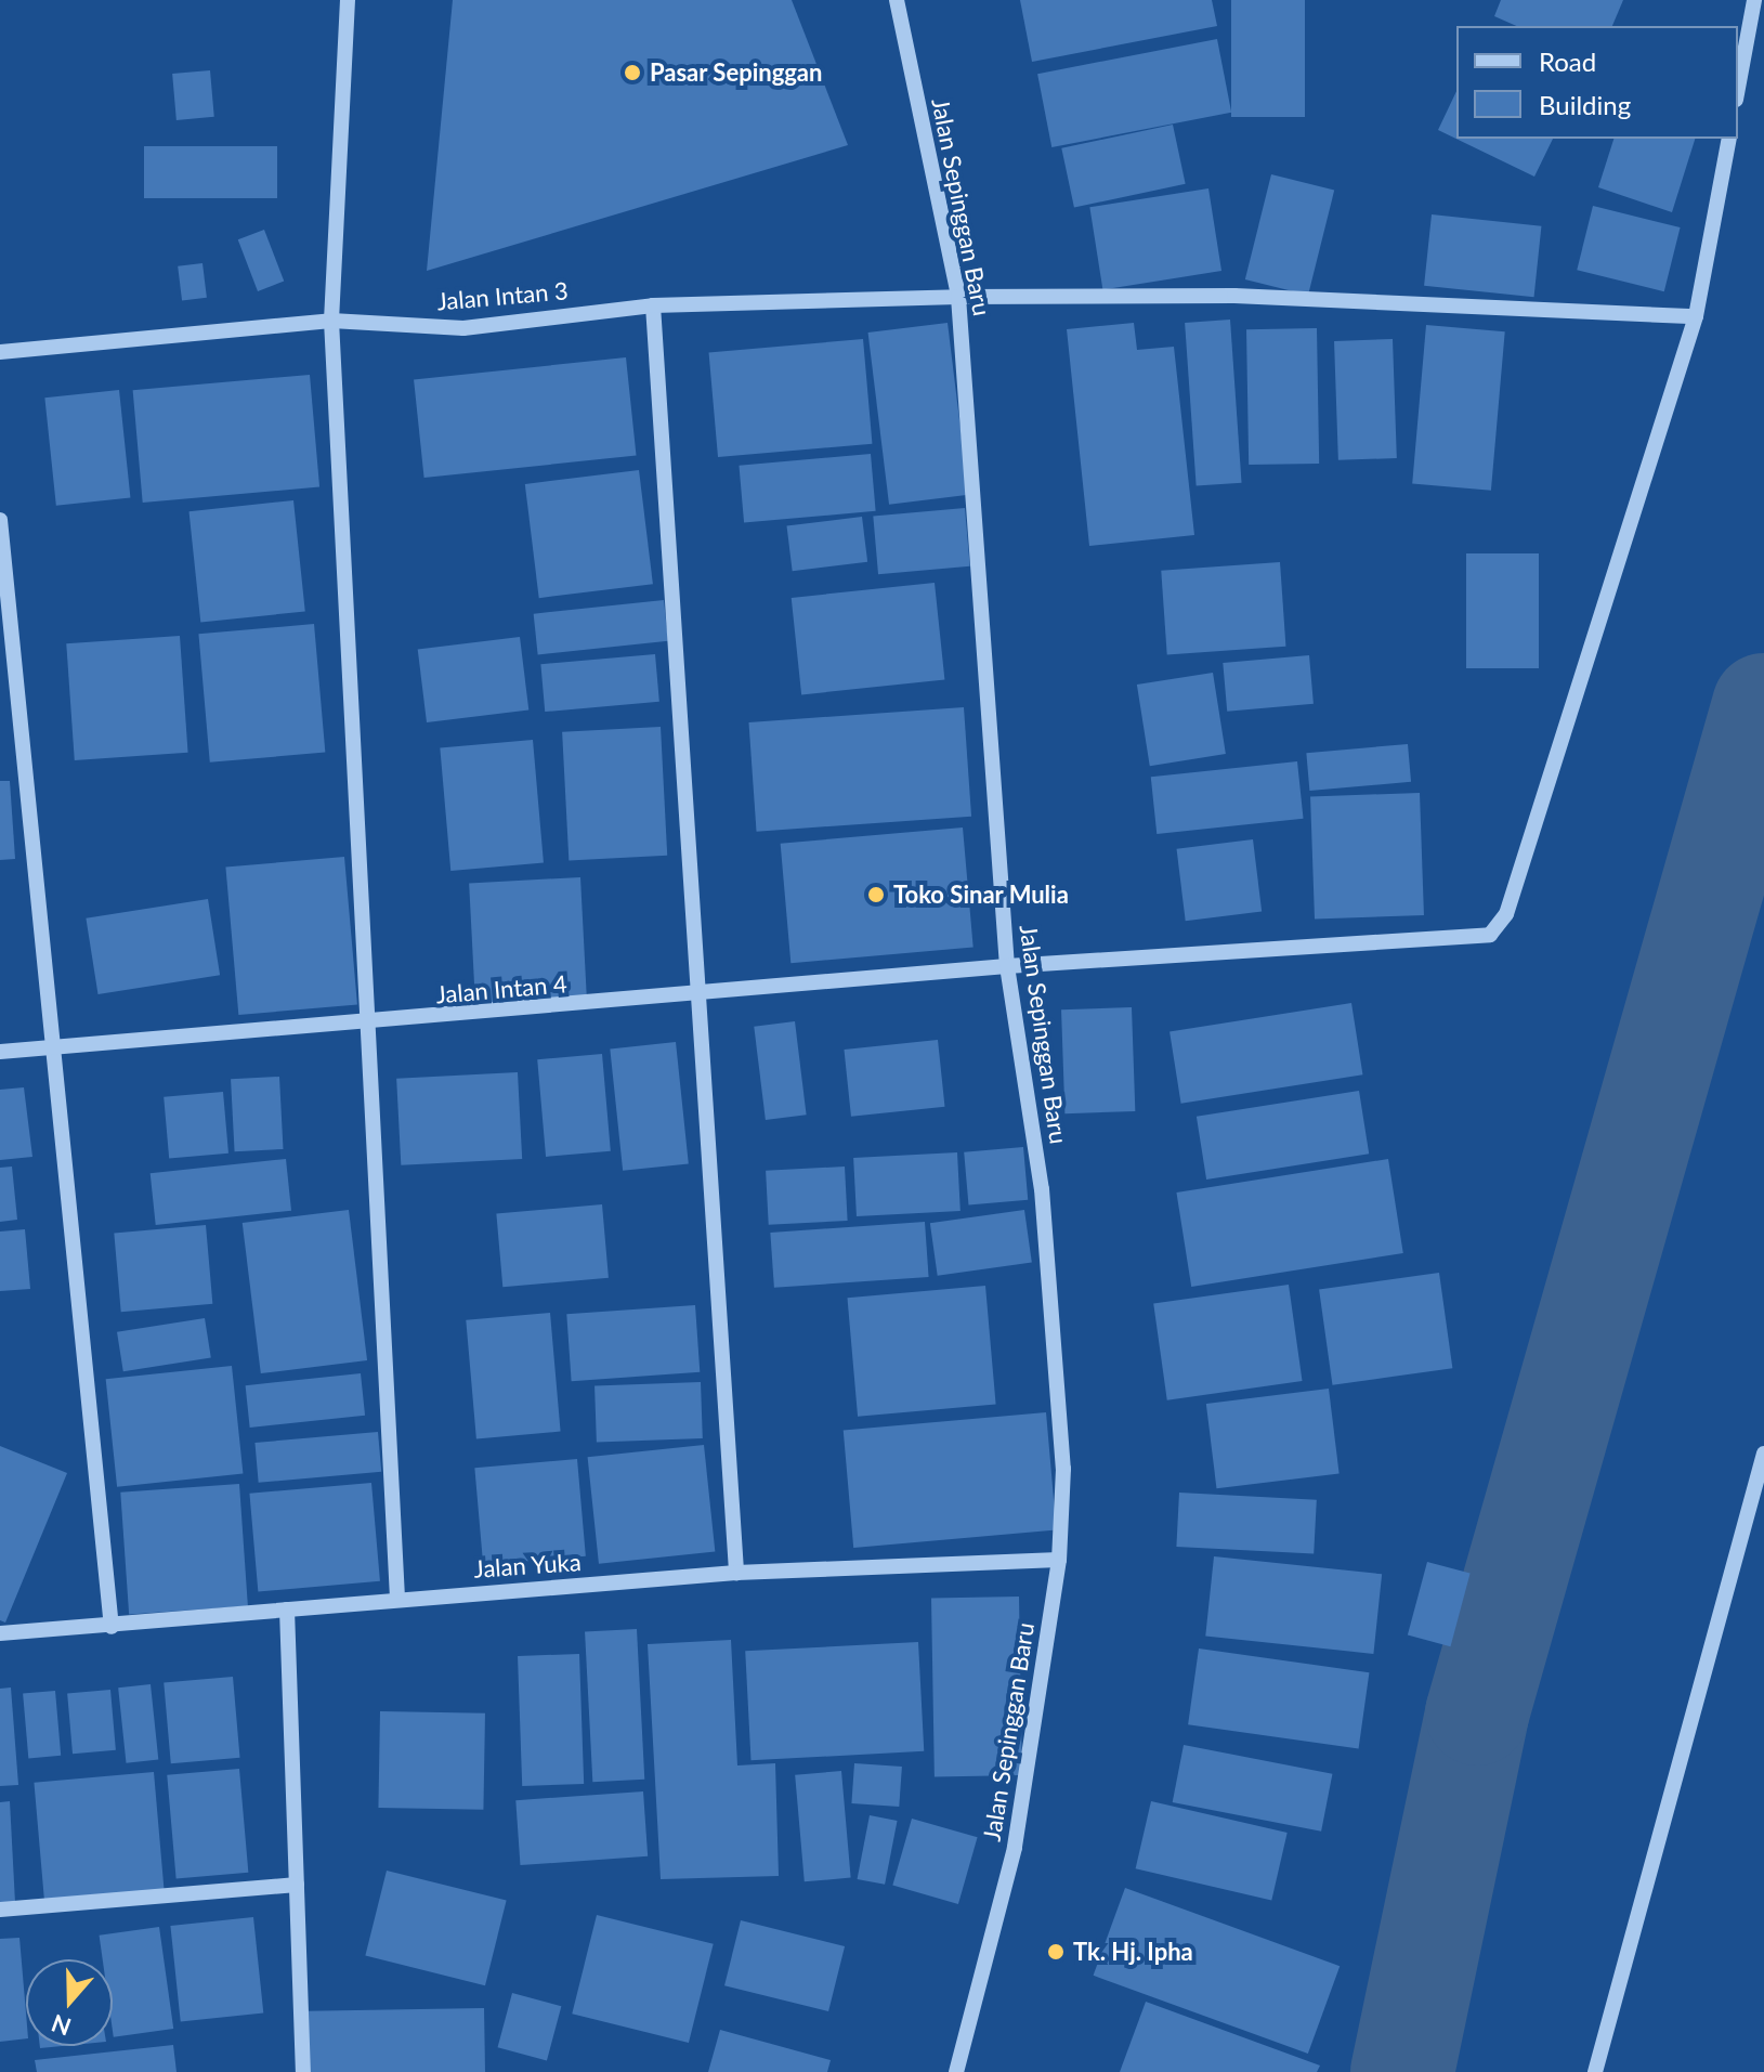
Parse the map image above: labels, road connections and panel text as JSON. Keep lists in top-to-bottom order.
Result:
{
  "streets": {
    "street": [
      "Jalan Sepinggan Baru",
      "Jalan Intan 3",
      "Jalan Intan 4",
      "Jalan Yuka"
    ]
  },
  "crossings": [
    ["Jalan Sepinggan Baru", "Jalan Intan 3"],
    ["Jalan Sepinggan Baru", "Jalan Intan 4"],
    ["Jalan Sepinggan Baru", "Jalan Yuka"],
    ["Jalan Intan 3", "Jalan Intan 4"]
  ],
  "places": ["Pasar Sepinggan", "Toko Sinar Mulia", "Tk. Hj. Ipha"],
  "legend": ["Road", "Building"],
  "north": "bottom"
}
